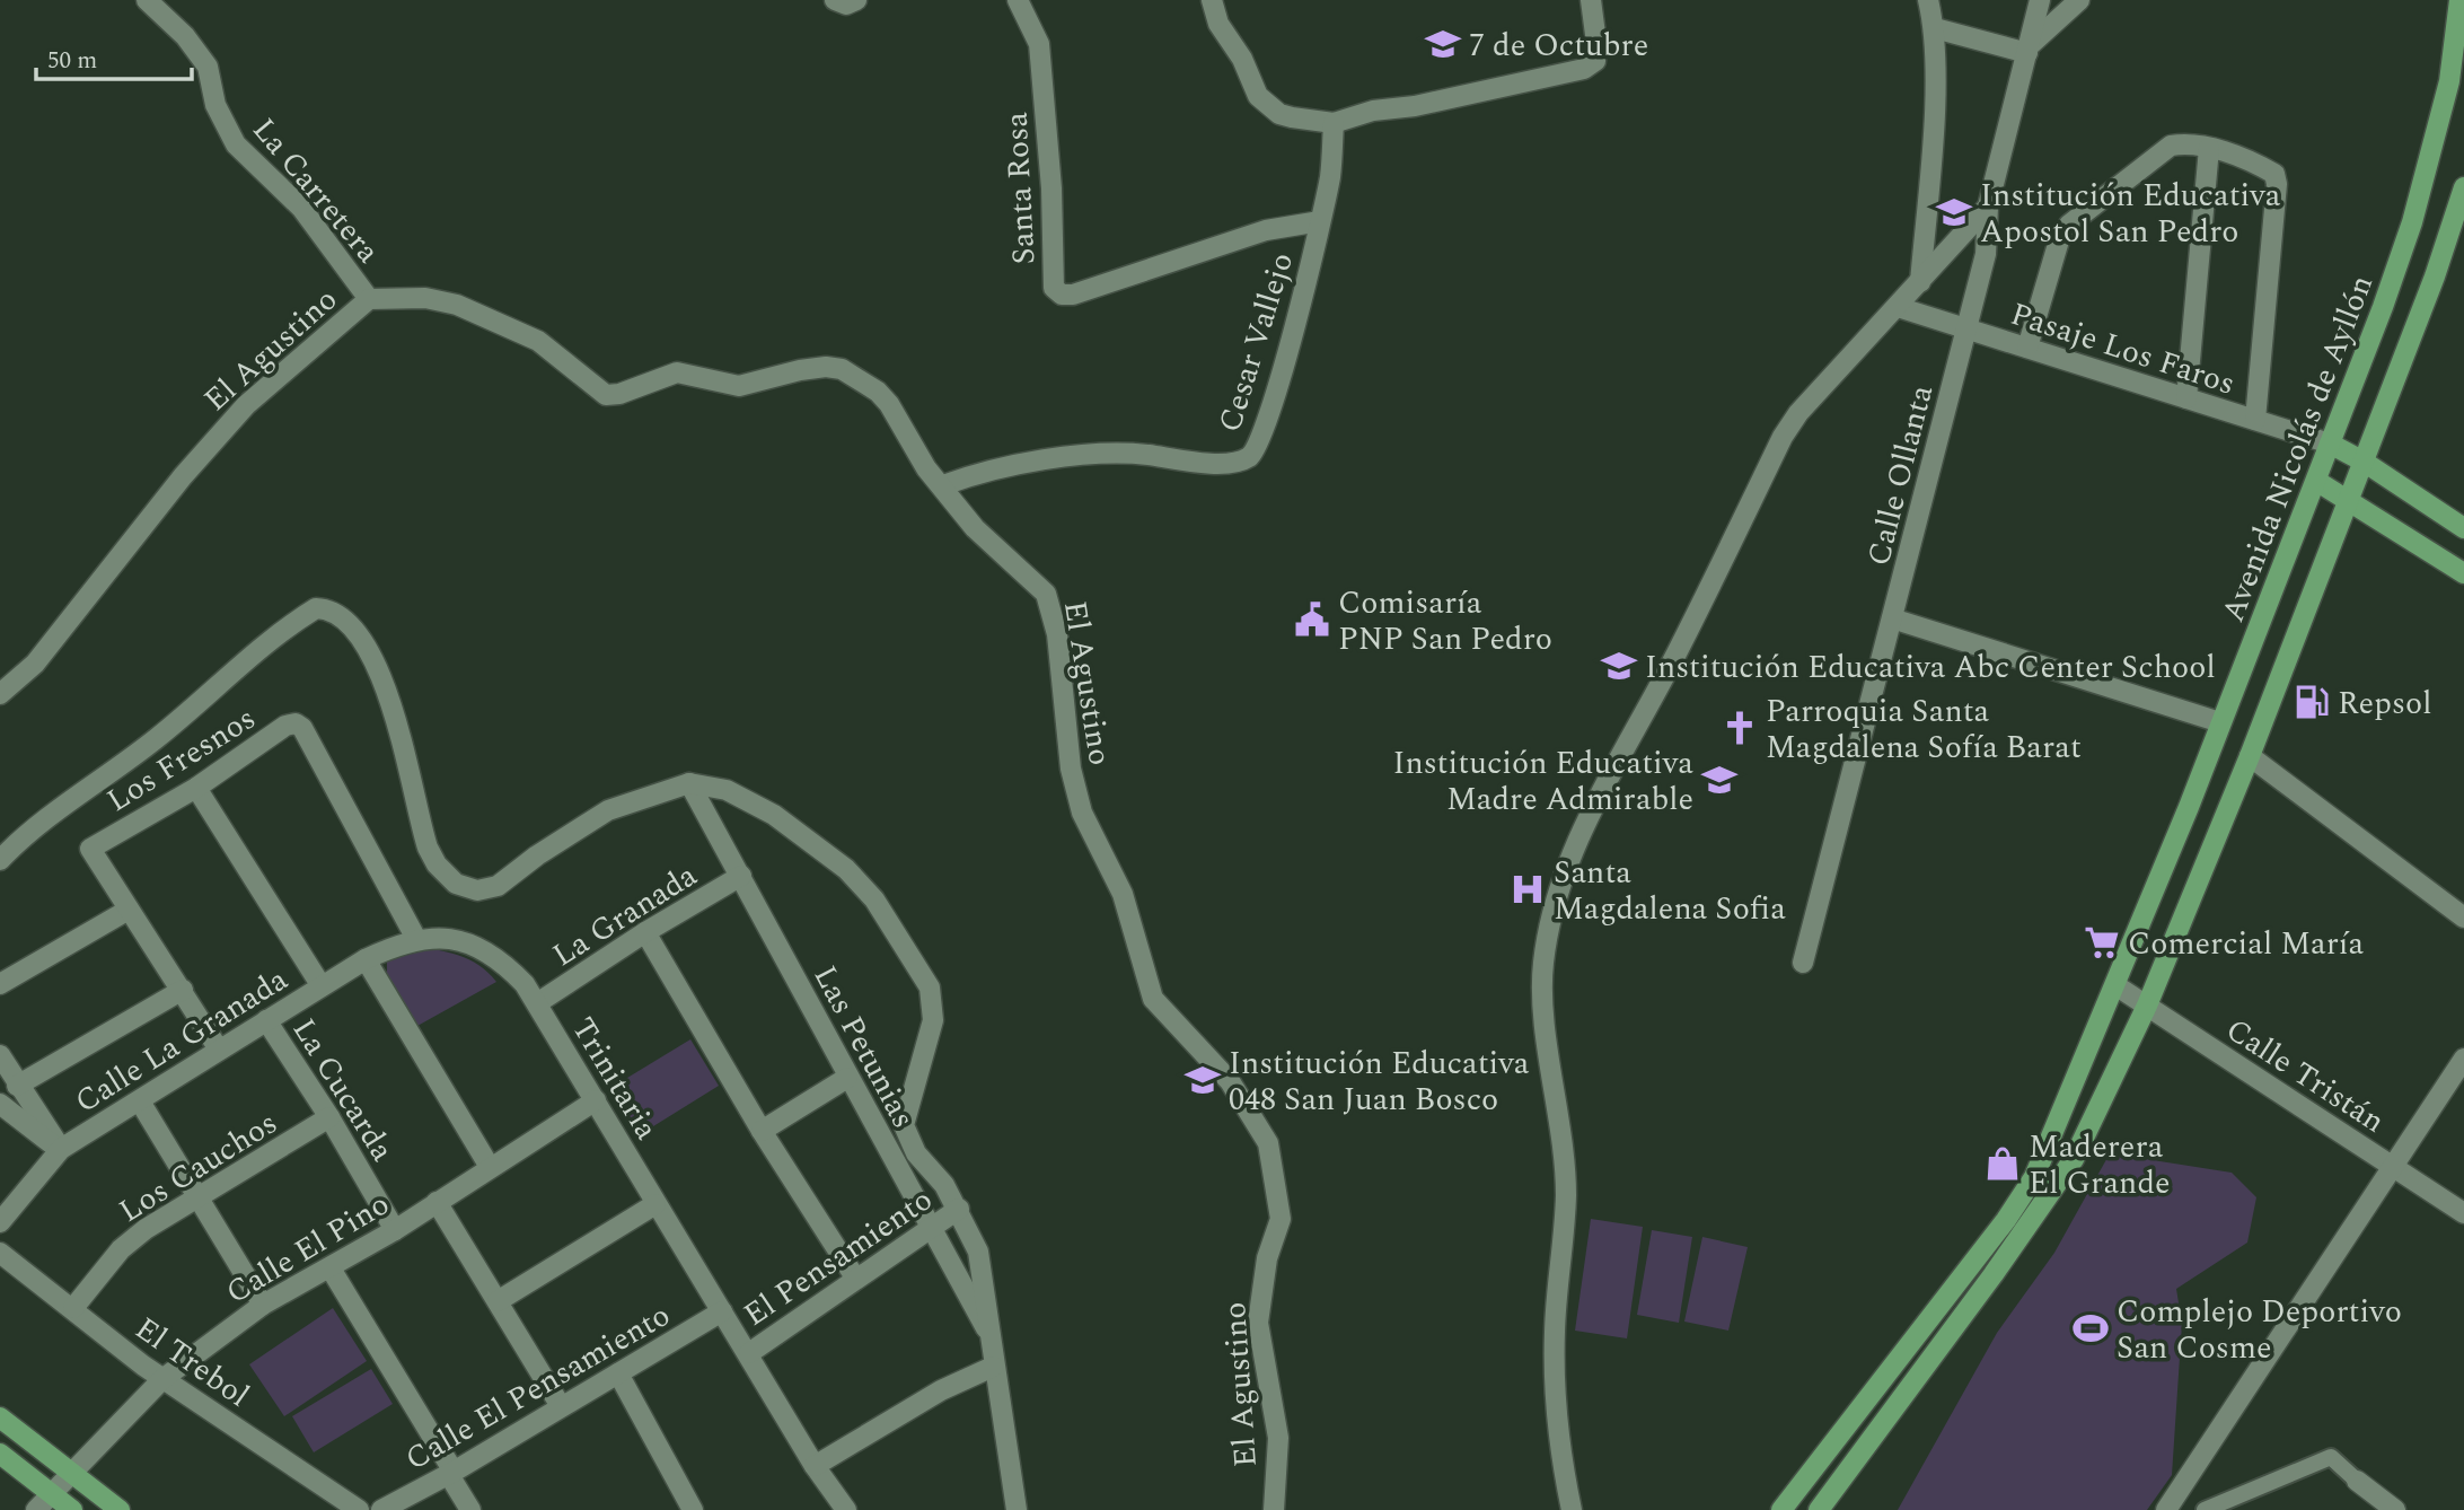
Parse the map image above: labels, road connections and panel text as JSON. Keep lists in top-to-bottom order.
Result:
{
  "streets": {
    "main road": ["Avenida Nicolás de Ayllón"],
    "street": [
      "Santa Rosa",
      "La Carretera",
      "Cesar Vallejo",
      "Pasaje Los Faros",
      "El Agustino",
      "Calle Ollanta",
      "Los Fresnos",
      "La Granada",
      "Calle La Granada",
      "Las Petunias",
      "Calle Tristán",
      "Trinitaria",
      "La Cucarda",
      "Los Cauchos",
      "Calle El Pino",
      "El Pensamiento",
      "El Trebol",
      "Calle El Pensamiento"
    ]
  },
  "crossings": [
    ["Santa Rosa", "Cesar Vallejo"],
    ["La Carretera", "El Agustino"],
    ["Cesar Vallejo", "El Agustino"],
    ["Pasaje Los Faros", "Avenida Nicolás de Ayllón"],
    ["Pasaje Los Faros", "Calle Ollanta"],
    ["Avenida Nicolás de Ayllón", "Calle Tristán"],
    ["Los Fresnos", "Calle La Granada"],
    ["Los Fresnos", "Trinitaria"],
    ["La Granada", "Las Petunias"],
    ["La Granada", "Trinitaria"],
    ["Calle La Granada", "Trinitaria"],
    ["Calle La Granada", "La Cucarda"],
    ["Las Petunias", "El Pensamiento"],
    ["Trinitaria", "Calle El Pino"],
    ["Trinitaria", "El Pensamiento"],
    ["Trinitaria", "Calle El Pensamiento"],
    ["La Cucarda", "Los Cauchos"],
    ["La Cucarda", "Calle El Pino"],
    ["Los Cauchos", "El Trebol"],
    ["Calle El Pino", "El Trebol"]
  ],
  "places": {
    "school or university": [
      "7 de Octubre",
      "Institución Educativa Apostol San Pedro",
      "Institución Educativa Abc Center School",
      "Institución Educativa Madre Admirable",
      "Institución Educativa 048 San Juan Bosco"
    ],
    "public building": ["Comisaría PNP San Pedro"],
    "fuel station": ["Repsol"],
    "church": ["Parroquia Santa Magdalena Sofía Barat"],
    "hospital": ["Santa Magdalena Sofia"],
    "supermarket": ["Comercial María"],
    "shop": ["Maderera El Grande"],
    "sports": ["Complejo Deportivo San Cosme"]
  },
  "scale_bar": "50 m"
}
